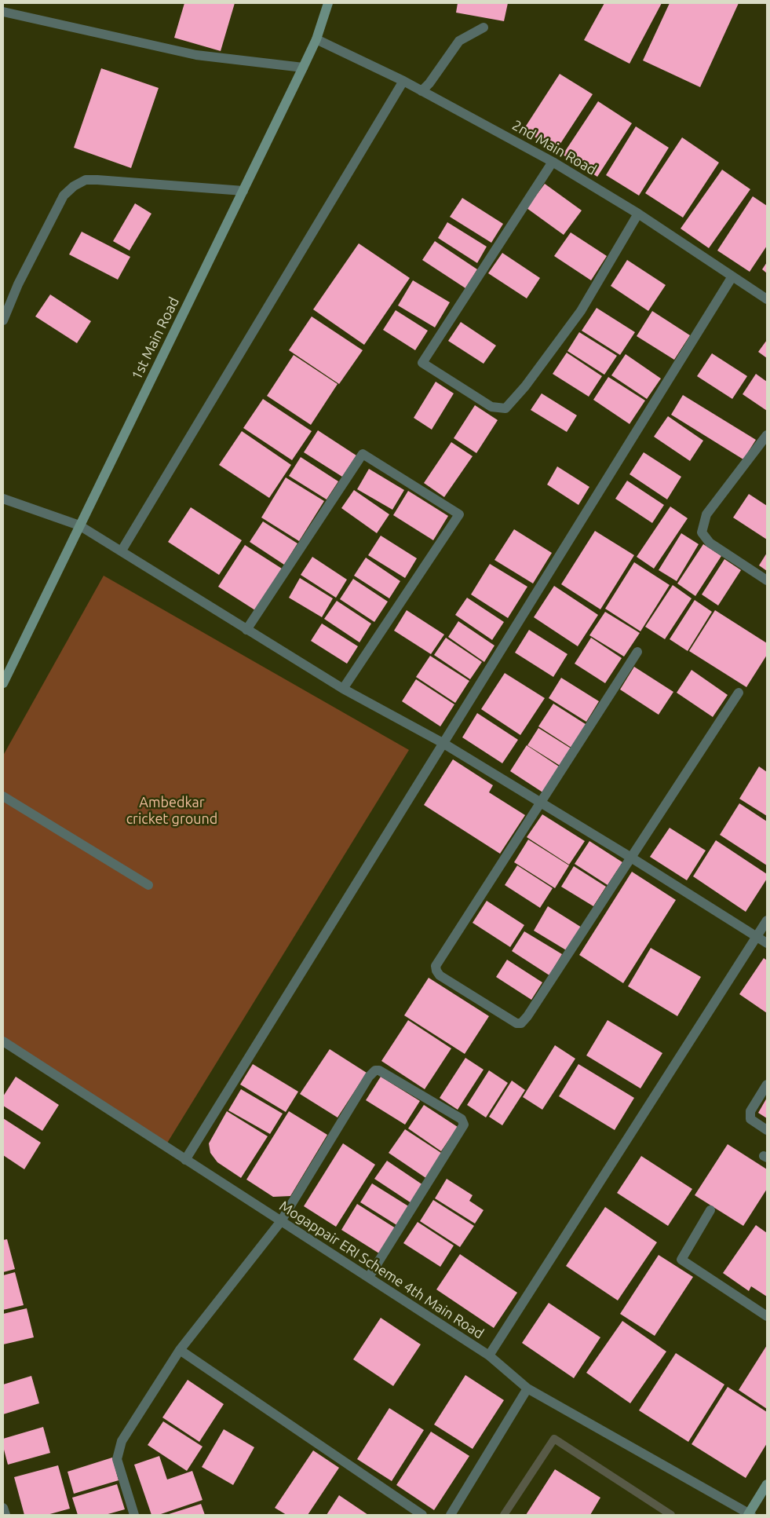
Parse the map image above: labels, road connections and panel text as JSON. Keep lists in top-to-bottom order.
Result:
{
  "streets": {
    "street": ["2nd Main Road", "1st Main Road", "Mogappair ERI Scheme 4th Main Road"]
  },
  "crossings": [
    ["2nd Main Road", "1st Main Road"]
  ],
  "parks": ["Ambedkar cricket ground"]
}
